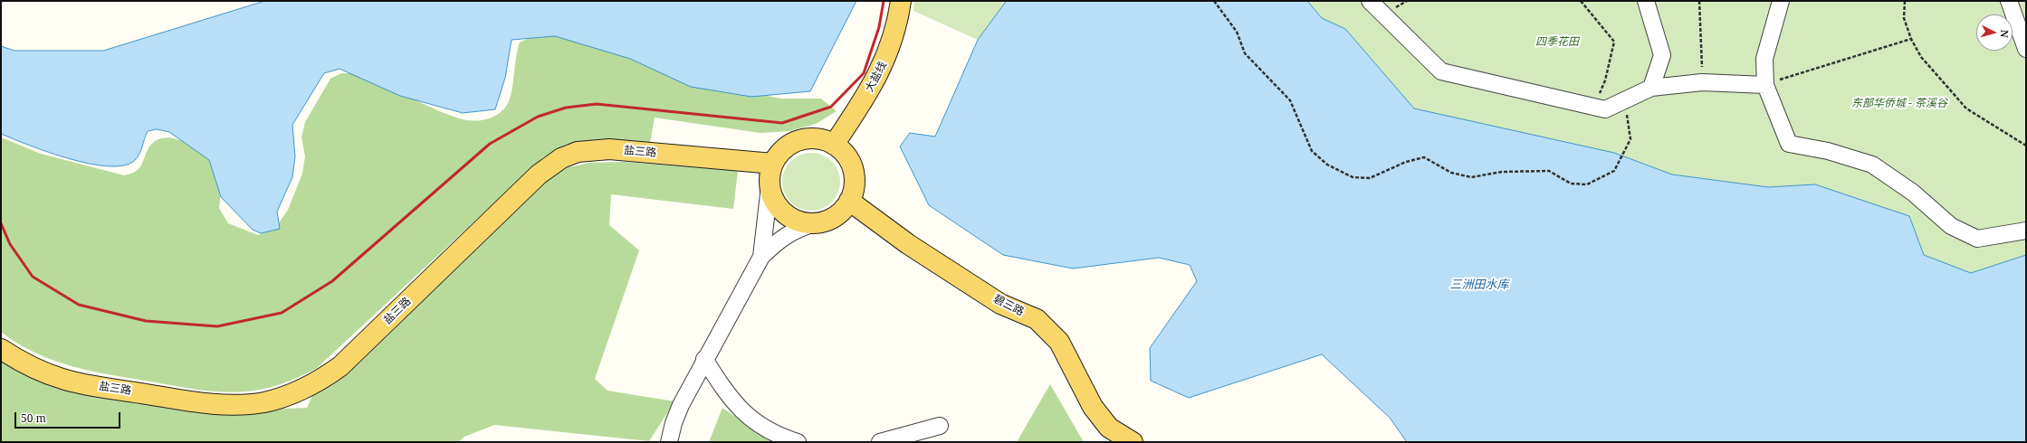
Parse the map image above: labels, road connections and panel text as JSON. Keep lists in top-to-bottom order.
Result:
{
  "streets": {
    "main road": ["大盐线", "盐三路", "碧三路"]
  },
  "crossings": [
    ["大盐线", "盐三路"],
    ["大盐线", "碧三路"],
    ["盐三路", "碧三路"]
  ],
  "water": ["三洲田水库"],
  "parks": ["四季花田", "东部华侨城 - 茶溪谷"],
  "scale_bar": "50 m",
  "north": "right"
}
